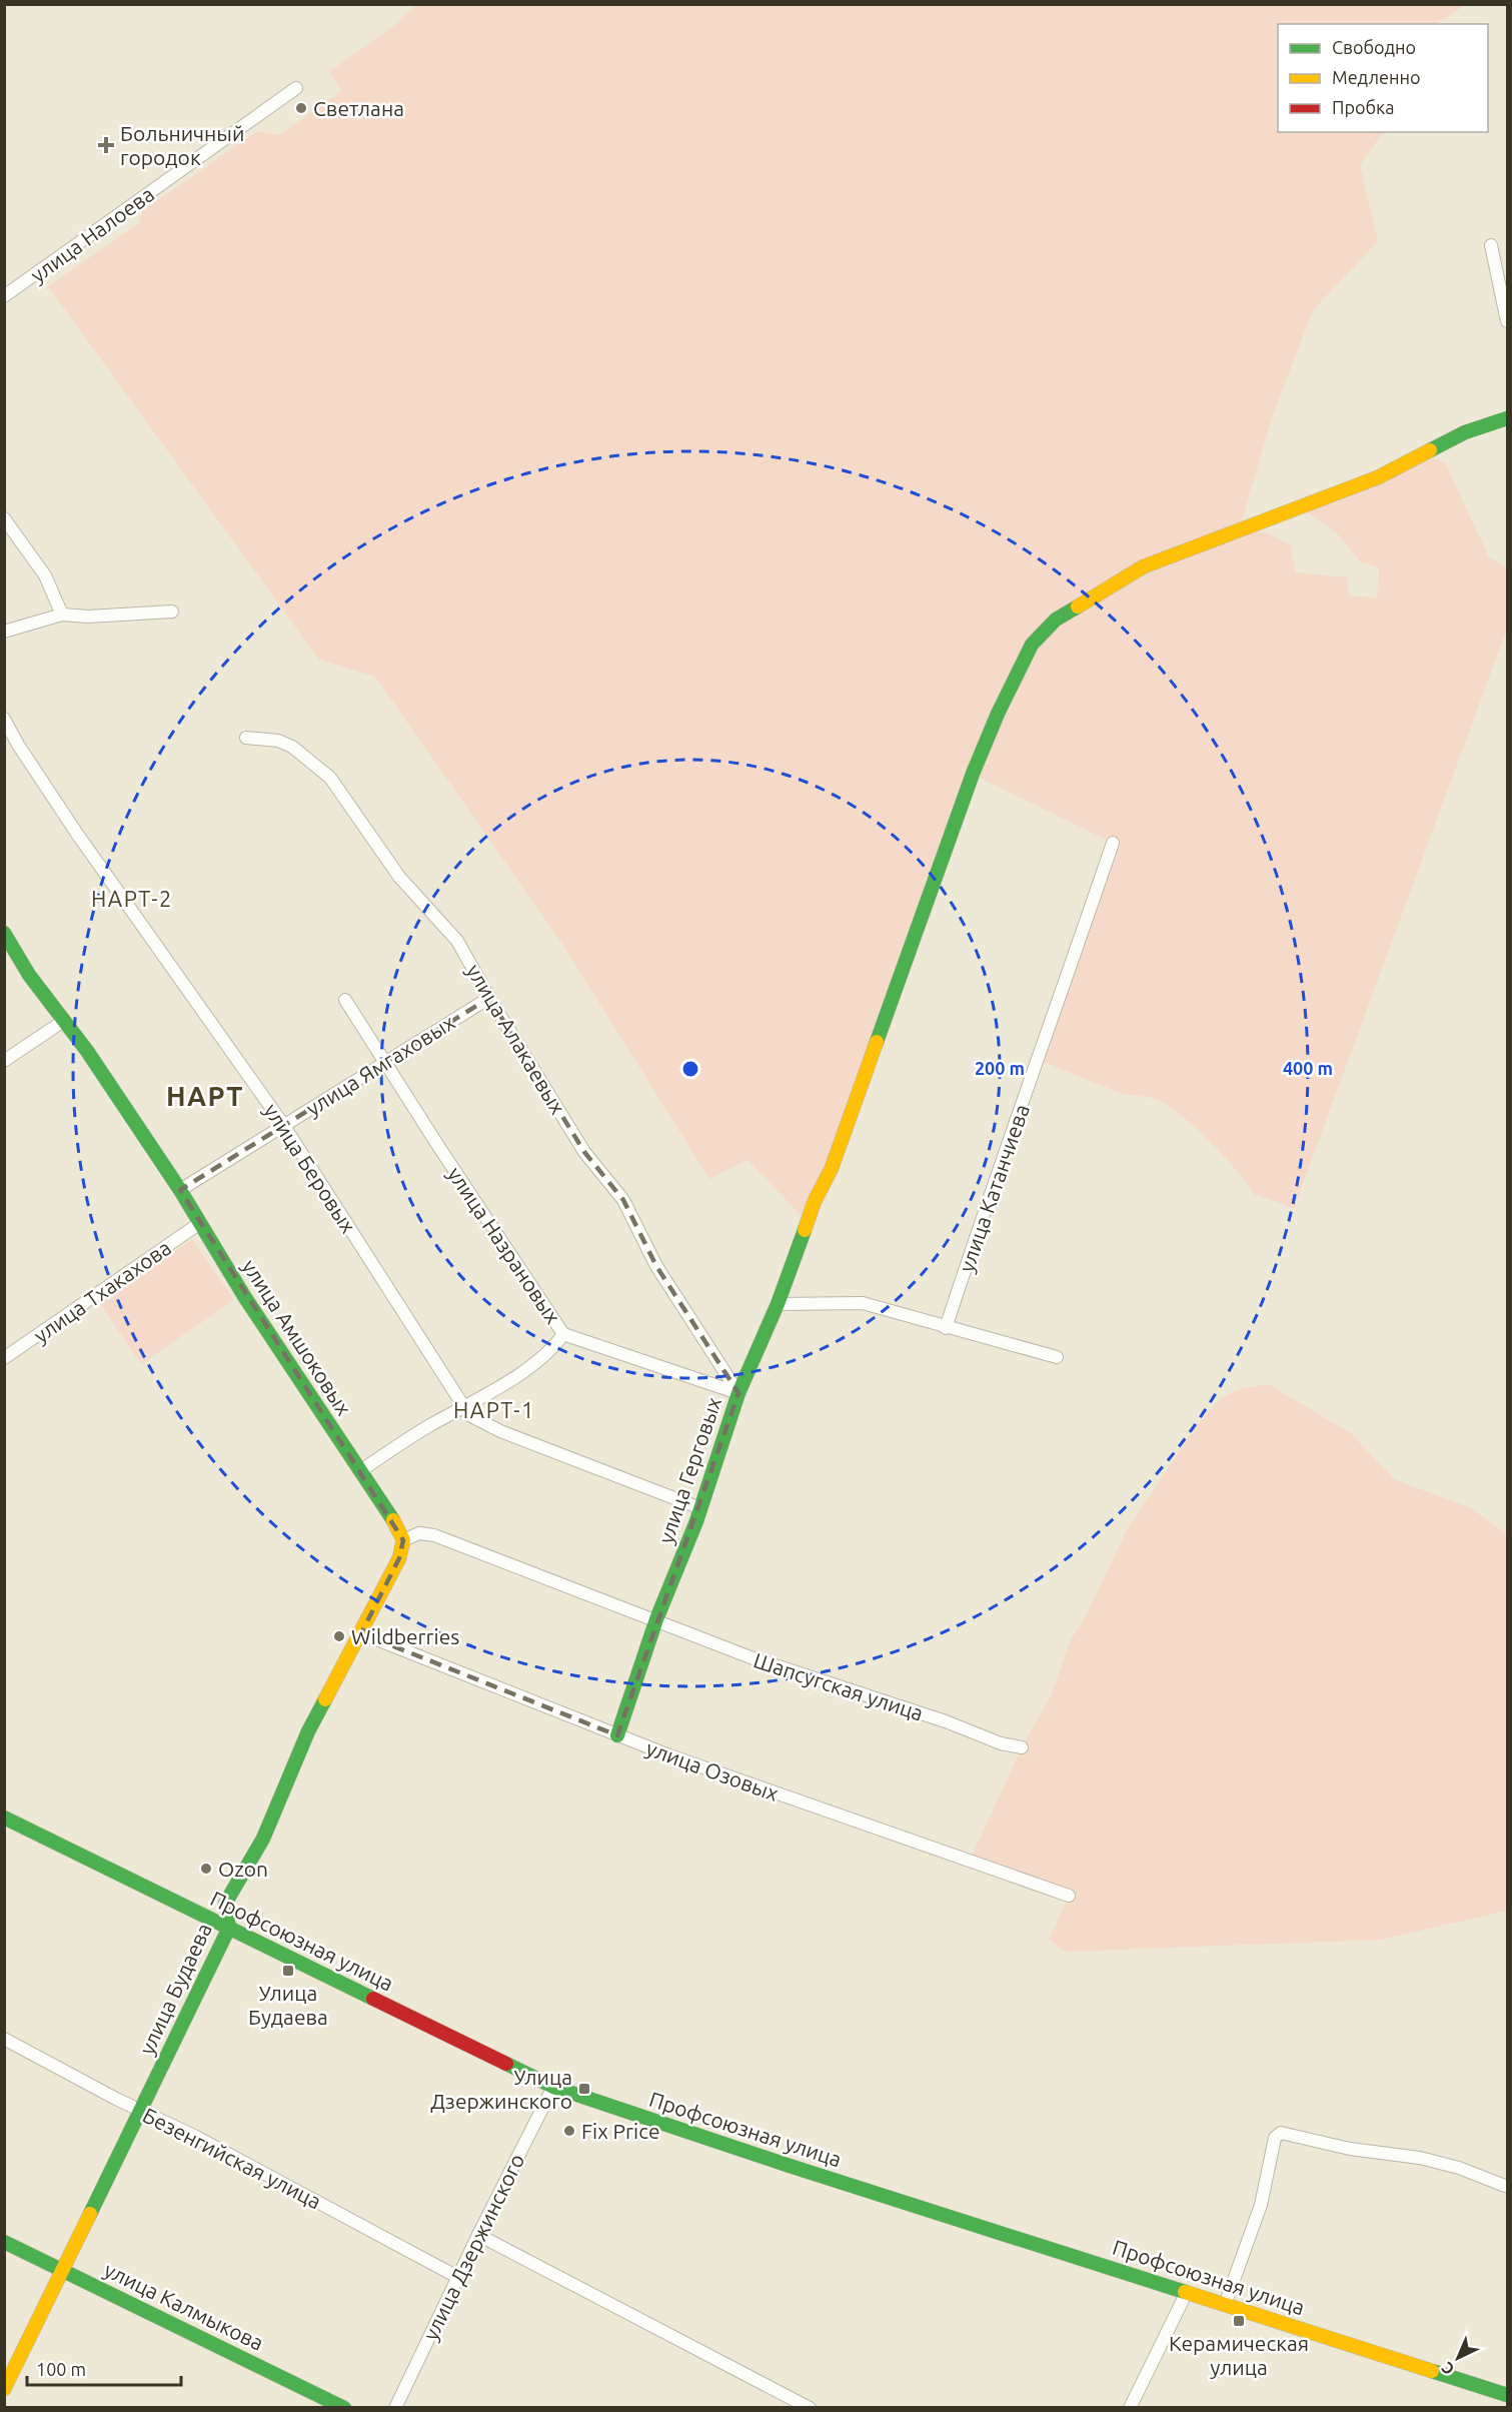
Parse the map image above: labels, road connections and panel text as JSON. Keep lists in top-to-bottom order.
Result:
{
  "streets": {
    "street": [
      "улица Налоева",
      "улица Алакаевых",
      "улица Ямгаховых",
      "улица Беровых",
      "улица Катанчиева",
      "улица Назрановых",
      "улица Тхакахова",
      "улица Амшоковых",
      "улица Герговых",
      "Шапсугская улица",
      "улица Озовых",
      "Профсоюзная улица",
      "улица Будаева",
      "Безенгийская улица",
      "улица Дзержинского",
      "улица Калмыкова"
    ]
  },
  "crossings": [
    ["улица Алакаевых", "улица Ямгаховых"],
    ["улица Алакаевых", "улица Назрановых"],
    ["улица Алакаевых", "улица Герговых"],
    ["улица Ямгаховых", "улица Беровых"],
    ["улица Ямгаховых", "улица Назрановых"],
    ["улица Ямгаховых", "улица Амшоковых"],
    ["улица Беровых", "улица Герговых"],
    ["улица Назрановых", "улица Герговых"],
    ["улица Тхакахова", "улица Амшоковых"],
    ["улица Амшоковых", "улица Будаева"],
    ["улица Герговых", "Шапсугская улица"],
    ["улица Герговых", "улица Озовых"],
    ["улица Озовых", "улица Будаева"],
    ["Профсоюзная улица", "улица Будаева"],
    ["Профсоюзная улица", "улица Дзержинского"],
    ["улица Будаева", "Безенгийская улица"],
    ["улица Будаева", "улица Калмыкова"],
    ["Безенгийская улица", "улица Дзержинского"]
  ],
  "districts": ["НАРТ-2", "НАРТ", "НАРТ-1"],
  "places": {
    "other": [
      "Светлана",
      "Wildberries",
      "Ozon",
      "Fix Price"
    ],
    "health": ["Больничный городок"],
    "transit": ["Улица Будаева", "Улица Дзержинского", "Керамическая улица"]
  },
  "legend": ["Свободно", "Медленно", "Пробка"],
  "scale_bar": "100 m",
  "north": "bottom left",
  "rings": ["200 m", "400 m"]
}
